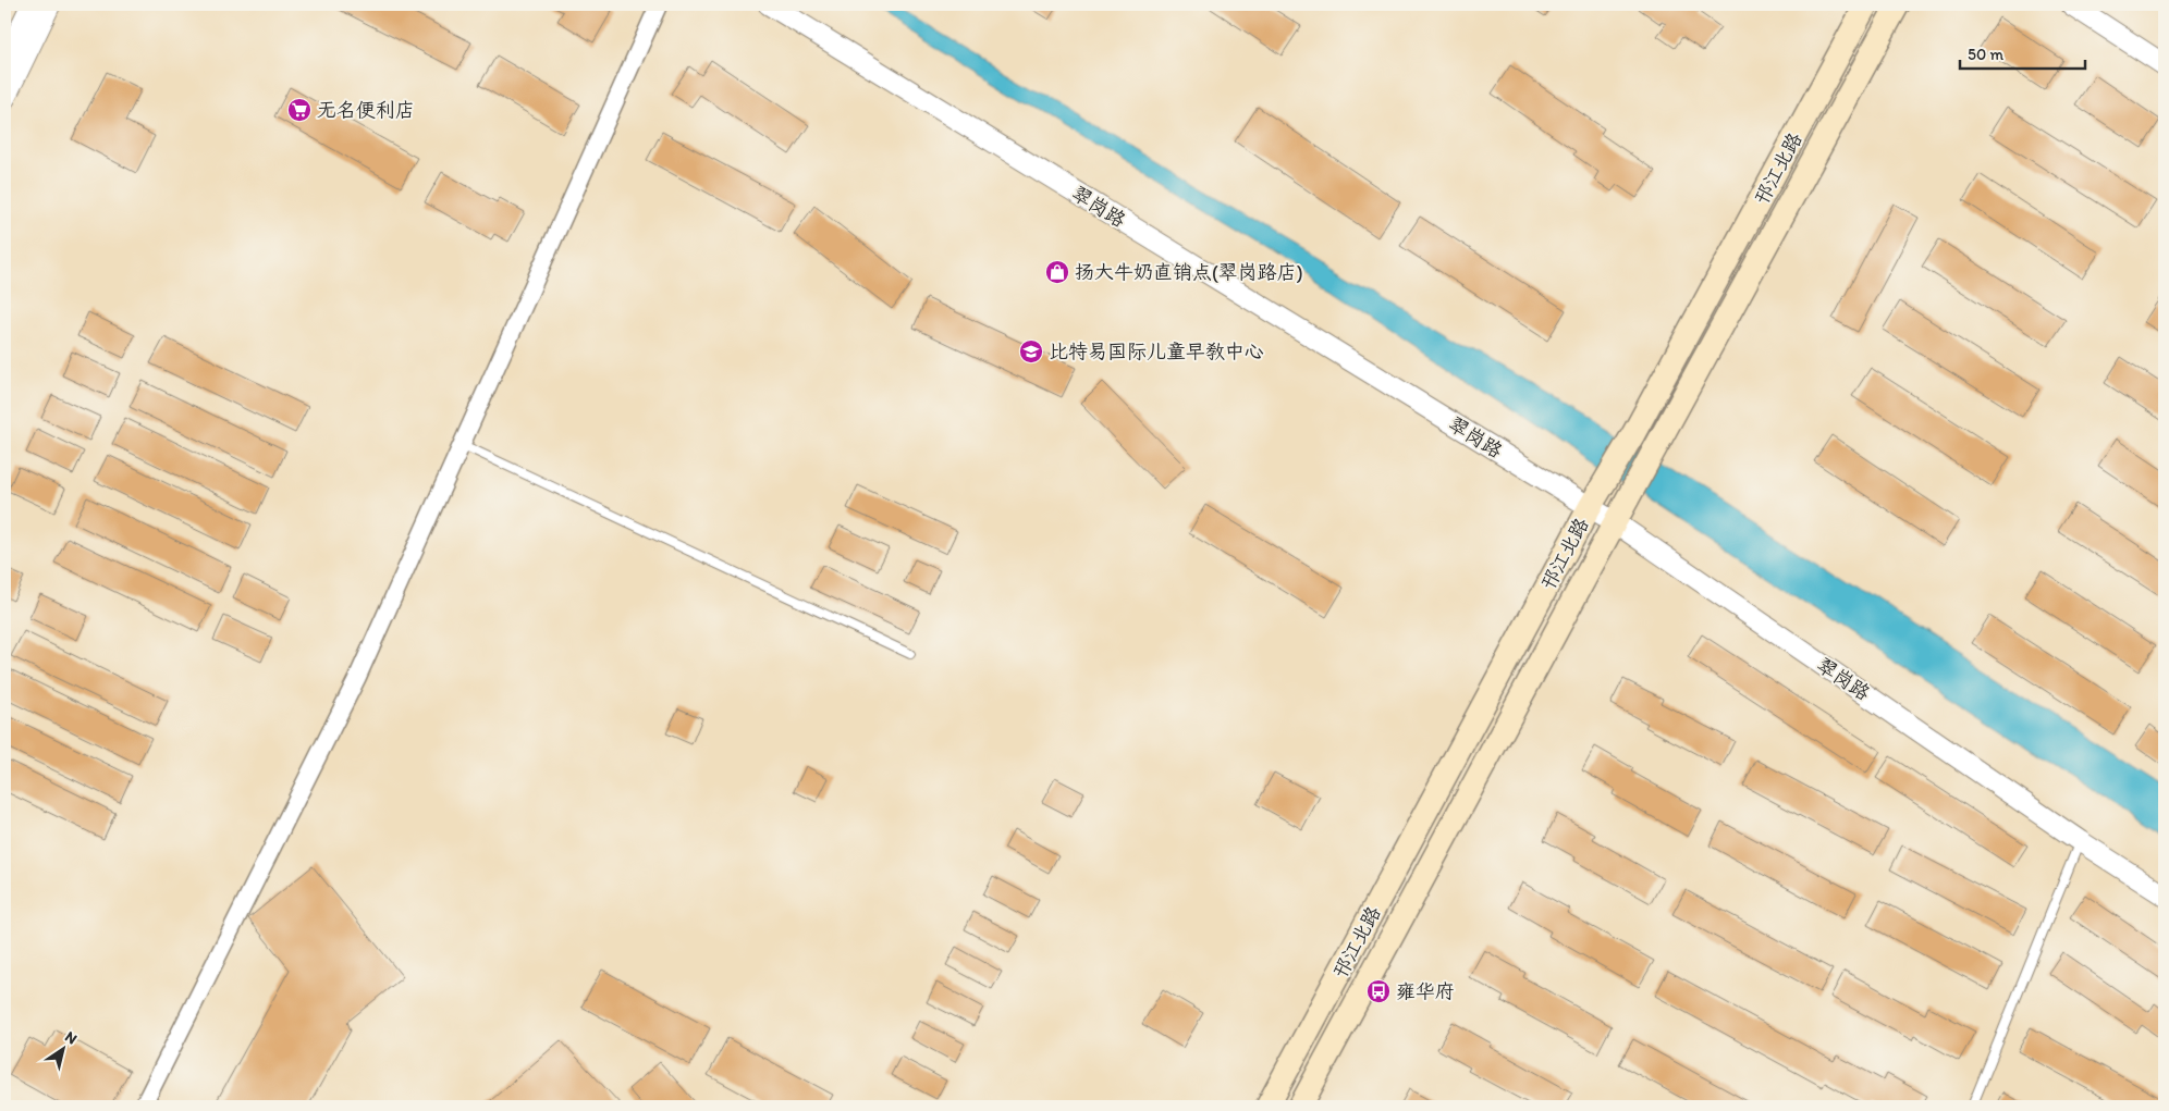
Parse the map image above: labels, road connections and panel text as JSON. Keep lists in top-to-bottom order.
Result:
{
  "streets": {
    "main road": ["邗江北路"],
    "street": ["翠岗路"]
  },
  "crossings": [
    ["邗江北路", "翠岗路"]
  ],
  "places": {
    "supermarket": ["无名便利店"],
    "shop": ["扬大牛奶直销点(翠岗路店)"],
    "school or university": ["比特易国际儿童早教中心"],
    "bus stop": ["雍华府"]
  },
  "scale_bar": "50 m",
  "north": "top right"
}
